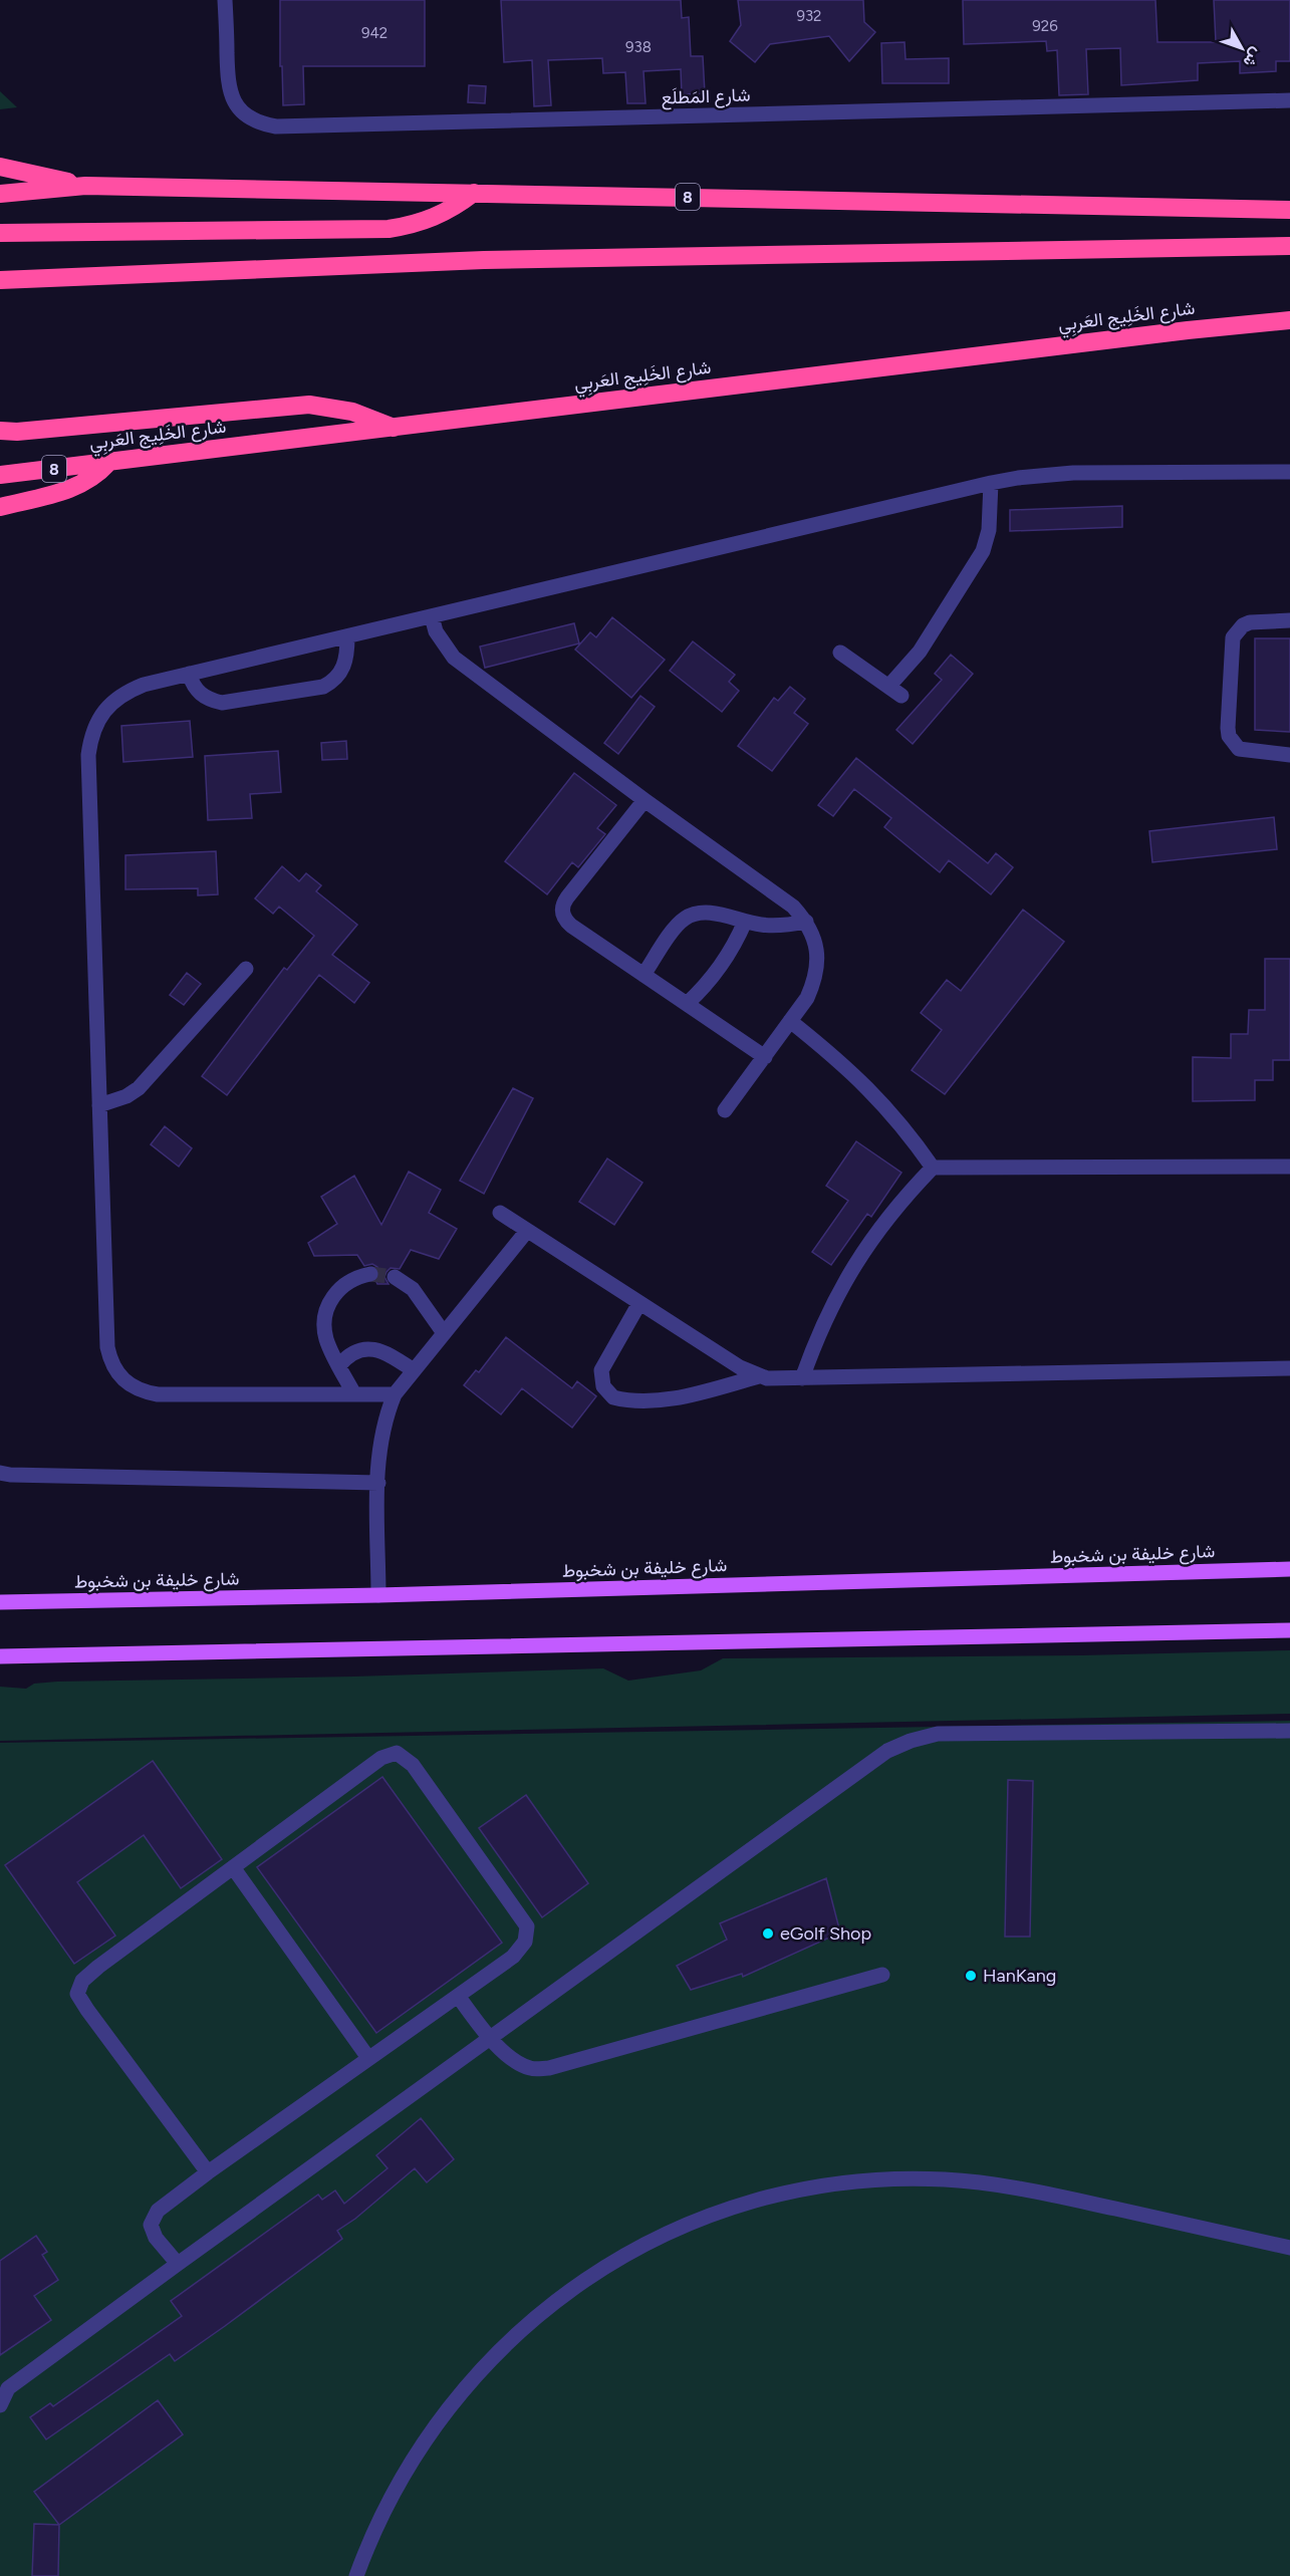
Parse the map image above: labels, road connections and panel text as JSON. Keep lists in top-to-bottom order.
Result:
{
  "streets": {
    "highway": ["8", "شارع الخَلِيج العَربِي"],
    "main road": ["شارع خليفة بن شخبوط"],
    "street": ["شارع المَطلَع"]
  },
  "places": ["eGolf Shop", "HanKang"],
  "house_numbers": [
    "932",
    "926",
    "942",
    "938"
  ],
  "north": "bottom right"
}
